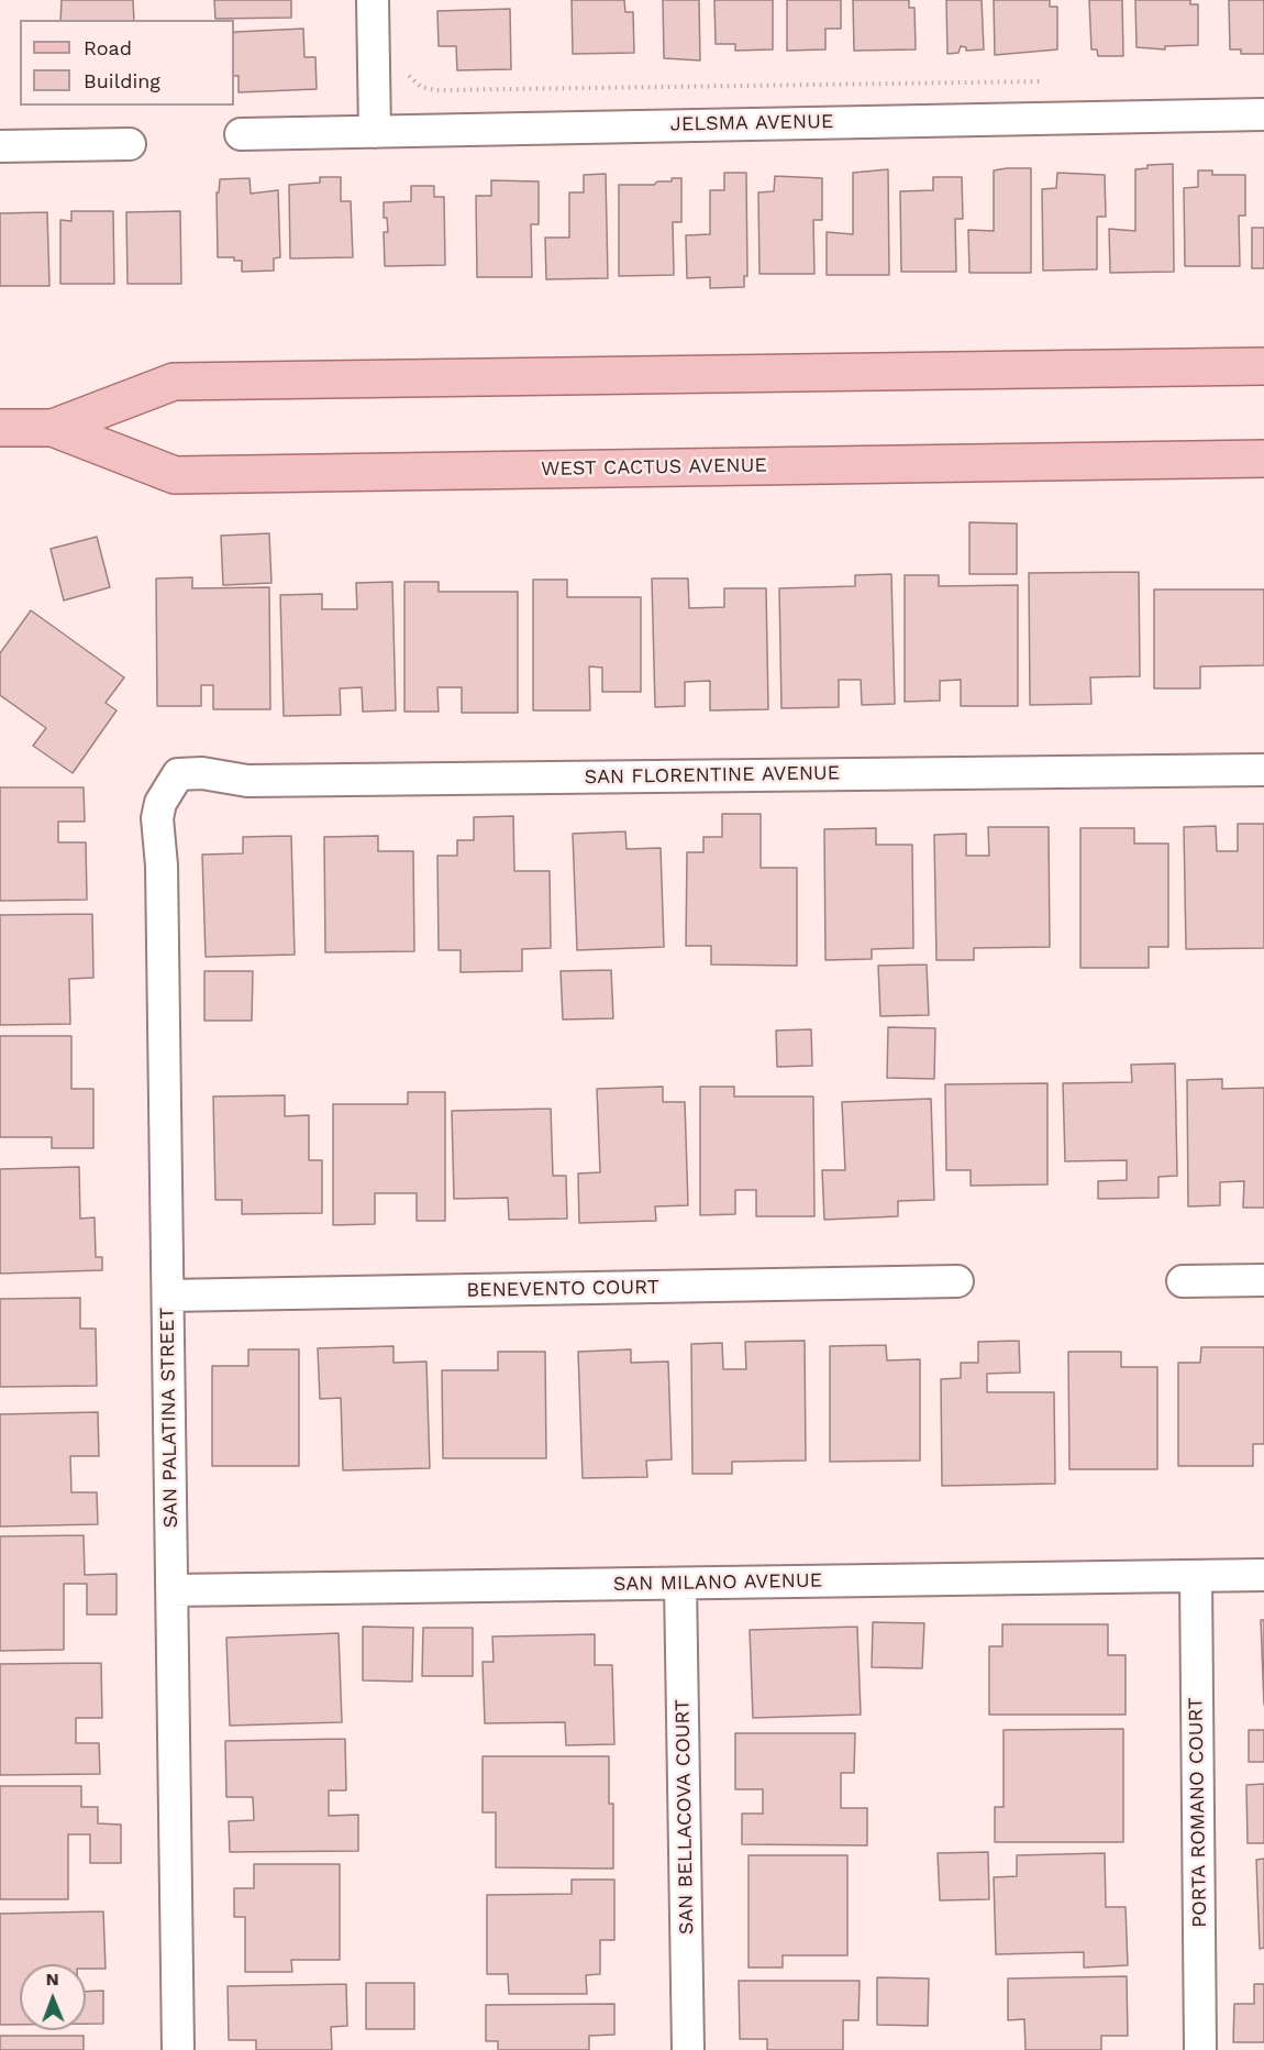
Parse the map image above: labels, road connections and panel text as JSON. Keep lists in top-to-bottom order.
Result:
{
  "streets": {
    "main road": ["WEST CACTUS AVENUE"],
    "street": [
      "JELSMA AVENUE",
      "SAN FLORENTINE AVENUE",
      "BENEVENTO COURT",
      "SAN PALATINA STREET",
      "SAN MILANO AVENUE",
      "PORTA ROMANO COURT",
      "SAN BELLACOVA COURT"
    ]
  },
  "crossings": [
    ["SAN FLORENTINE AVENUE", "SAN PALATINA STREET"],
    ["BENEVENTO COURT", "SAN PALATINA STREET"],
    ["SAN PALATINA STREET", "SAN MILANO AVENUE"],
    ["SAN MILANO AVENUE", "PORTA ROMANO COURT"],
    ["SAN MILANO AVENUE", "SAN BELLACOVA COURT"]
  ],
  "legend": ["Road", "Building"],
  "north": "top"
}
